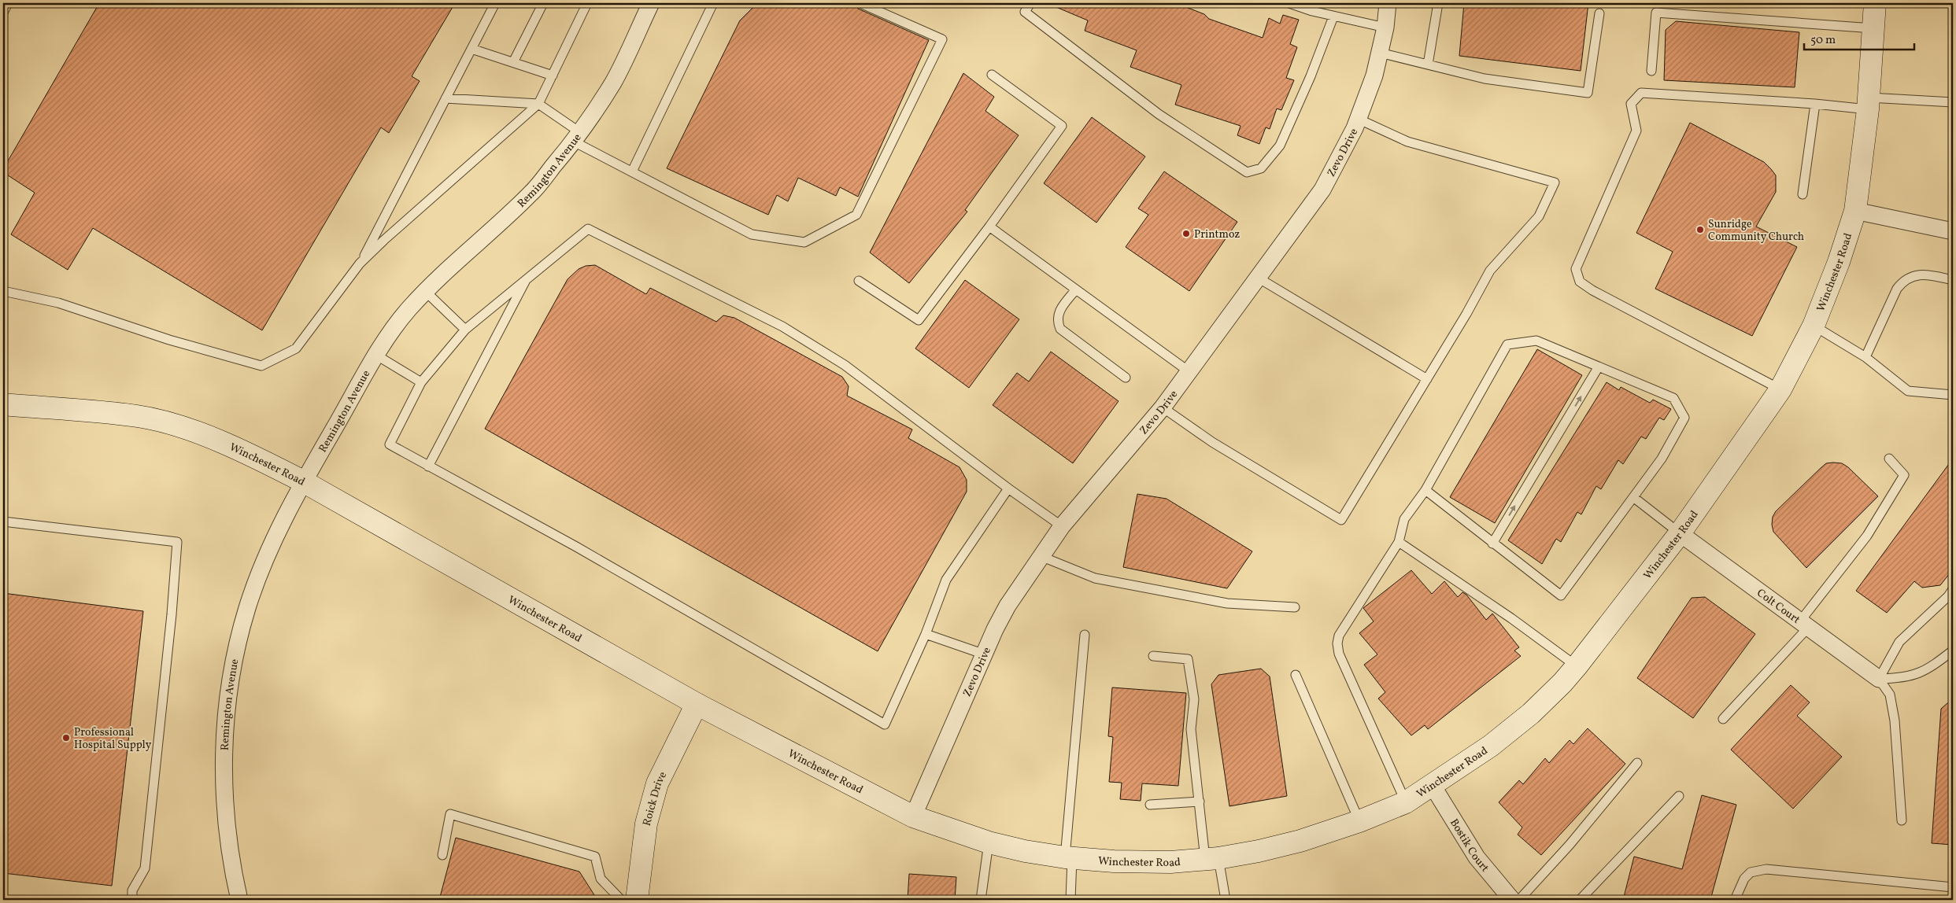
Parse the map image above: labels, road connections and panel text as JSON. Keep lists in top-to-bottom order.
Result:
{
  "streets": {
    "street": [
      "Zevo Drive",
      "Remington Avenue",
      "Winchester Road",
      "Colt Court",
      "Roick Drive",
      "Bostik Court"
    ]
  },
  "crossings": [
    ["Zevo Drive", "Winchester Road"],
    ["Remington Avenue", "Winchester Road"],
    ["Winchester Road", "Colt Court"],
    ["Winchester Road", "Roick Drive"],
    ["Winchester Road", "Bostik Court"]
  ],
  "places": ["Sunridge Community Church", "Printmoz", "Professional Hospital Supply"],
  "scale_bar": "50 m"
}
